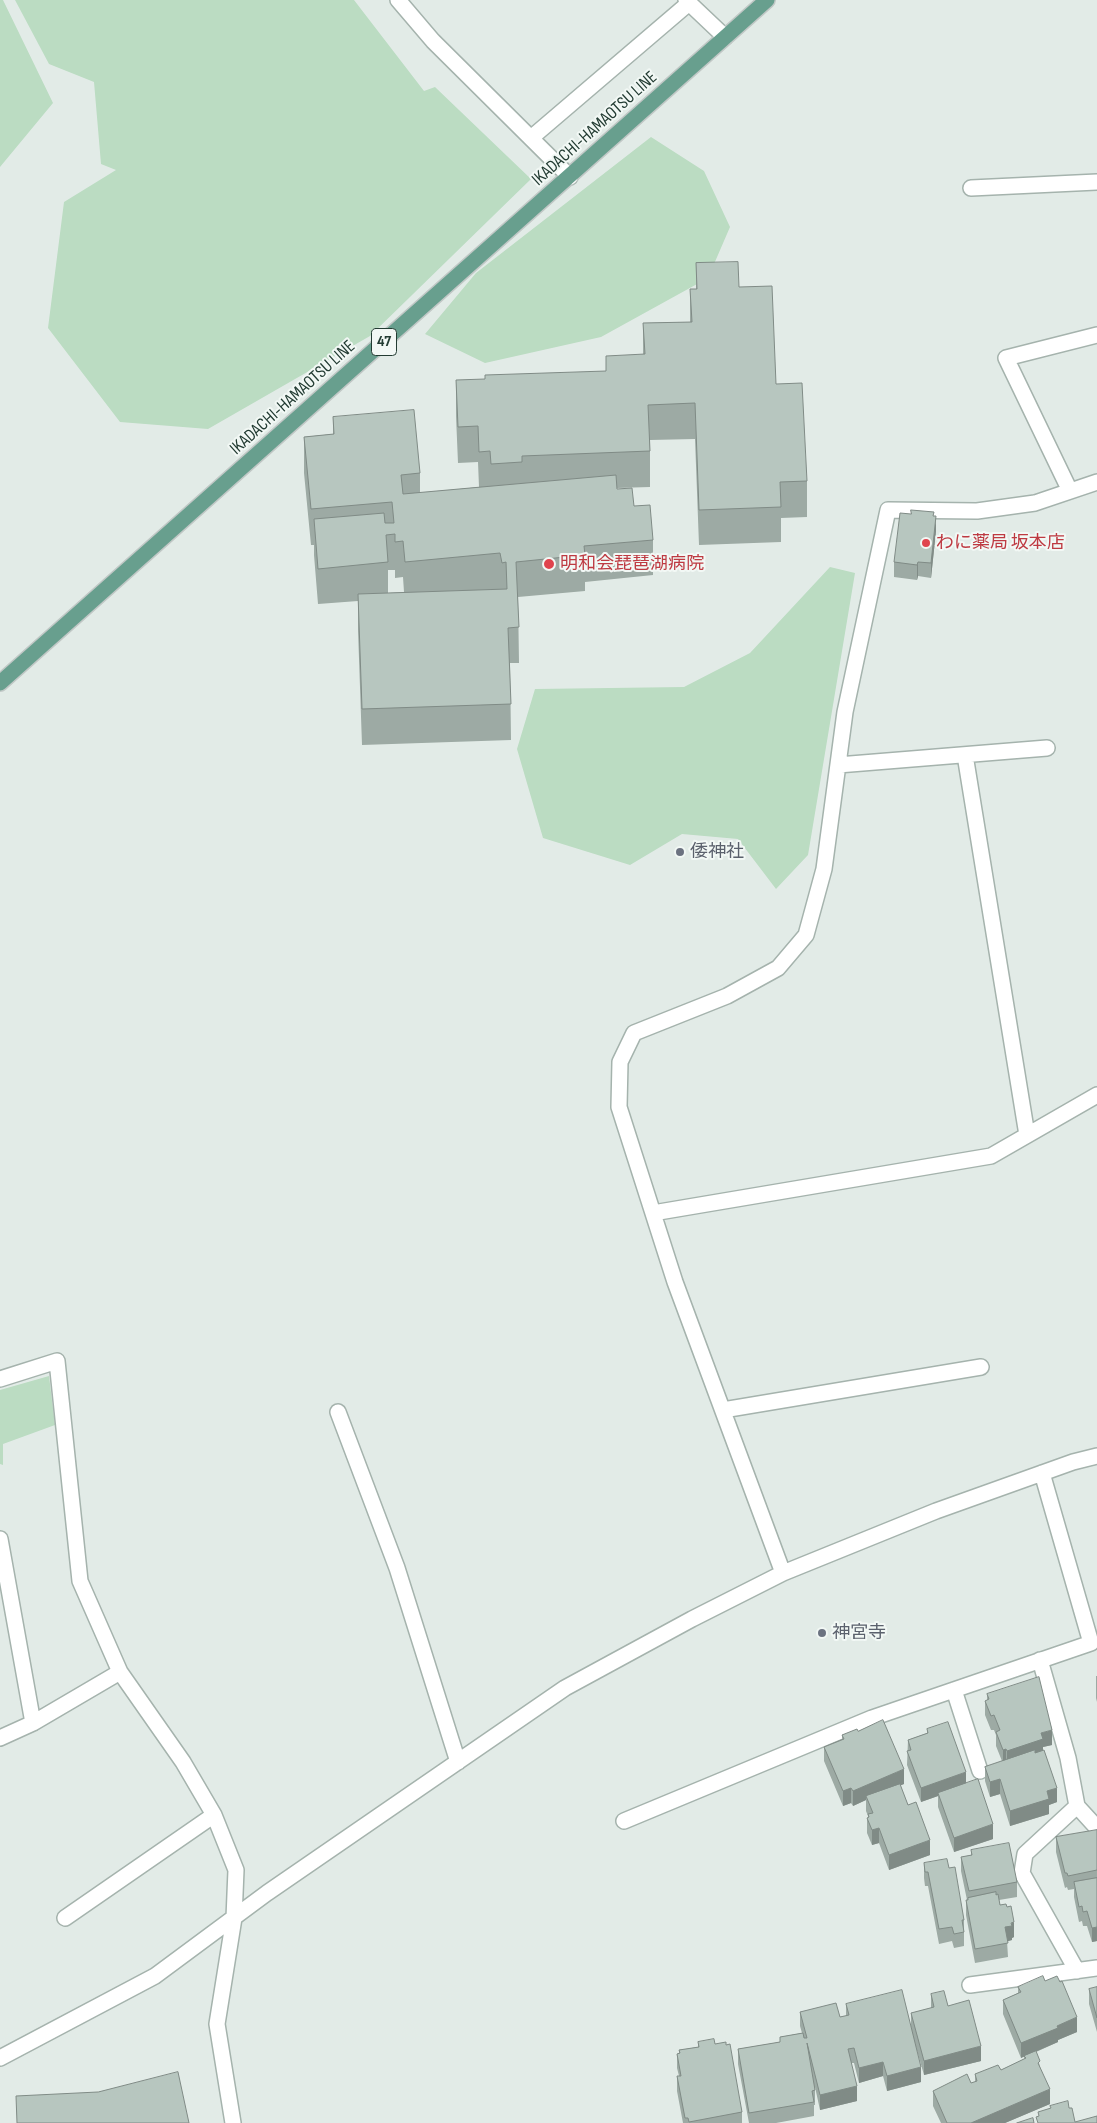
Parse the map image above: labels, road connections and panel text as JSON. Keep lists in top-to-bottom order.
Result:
{
  "streets": {
    "main road": ["IKADACHI-HAMAOTSU LINE", "47"]
  },
  "places": [
    "わに薬局 坂本店",
    "明和会琵琶湖病院",
    "倭神社",
    "神宮寺"
  ]
}
